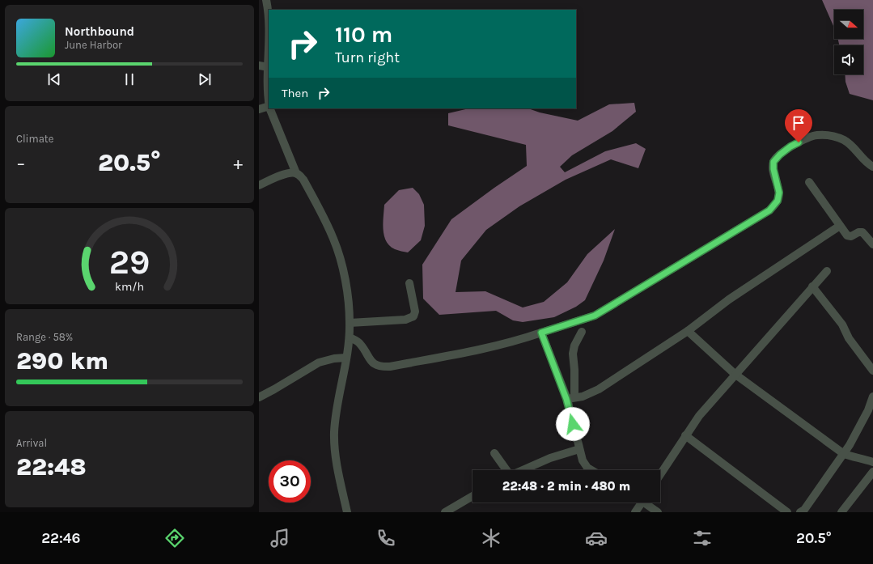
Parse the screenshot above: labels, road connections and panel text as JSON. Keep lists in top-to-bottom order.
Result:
{
  "north": "right",
  "page": {
    "turn": ["110 m", "Turn right"],
    "song": ["Northbound", "June Harbor"],
    "then": "Then",
    "tile": [
      "Climate",
      ["Range · 58%", "290 km"],
      ["Arrival", "22:48"]
    ],
    "heat": ["−", "20.5°", "+"],
    "limit": "30",
    "trip": "22:48 · 2 min · 480 m",
    "tabs": ["22:46", "20.5°"],
    "gauge": ["29", "km/h"]
  }
}
